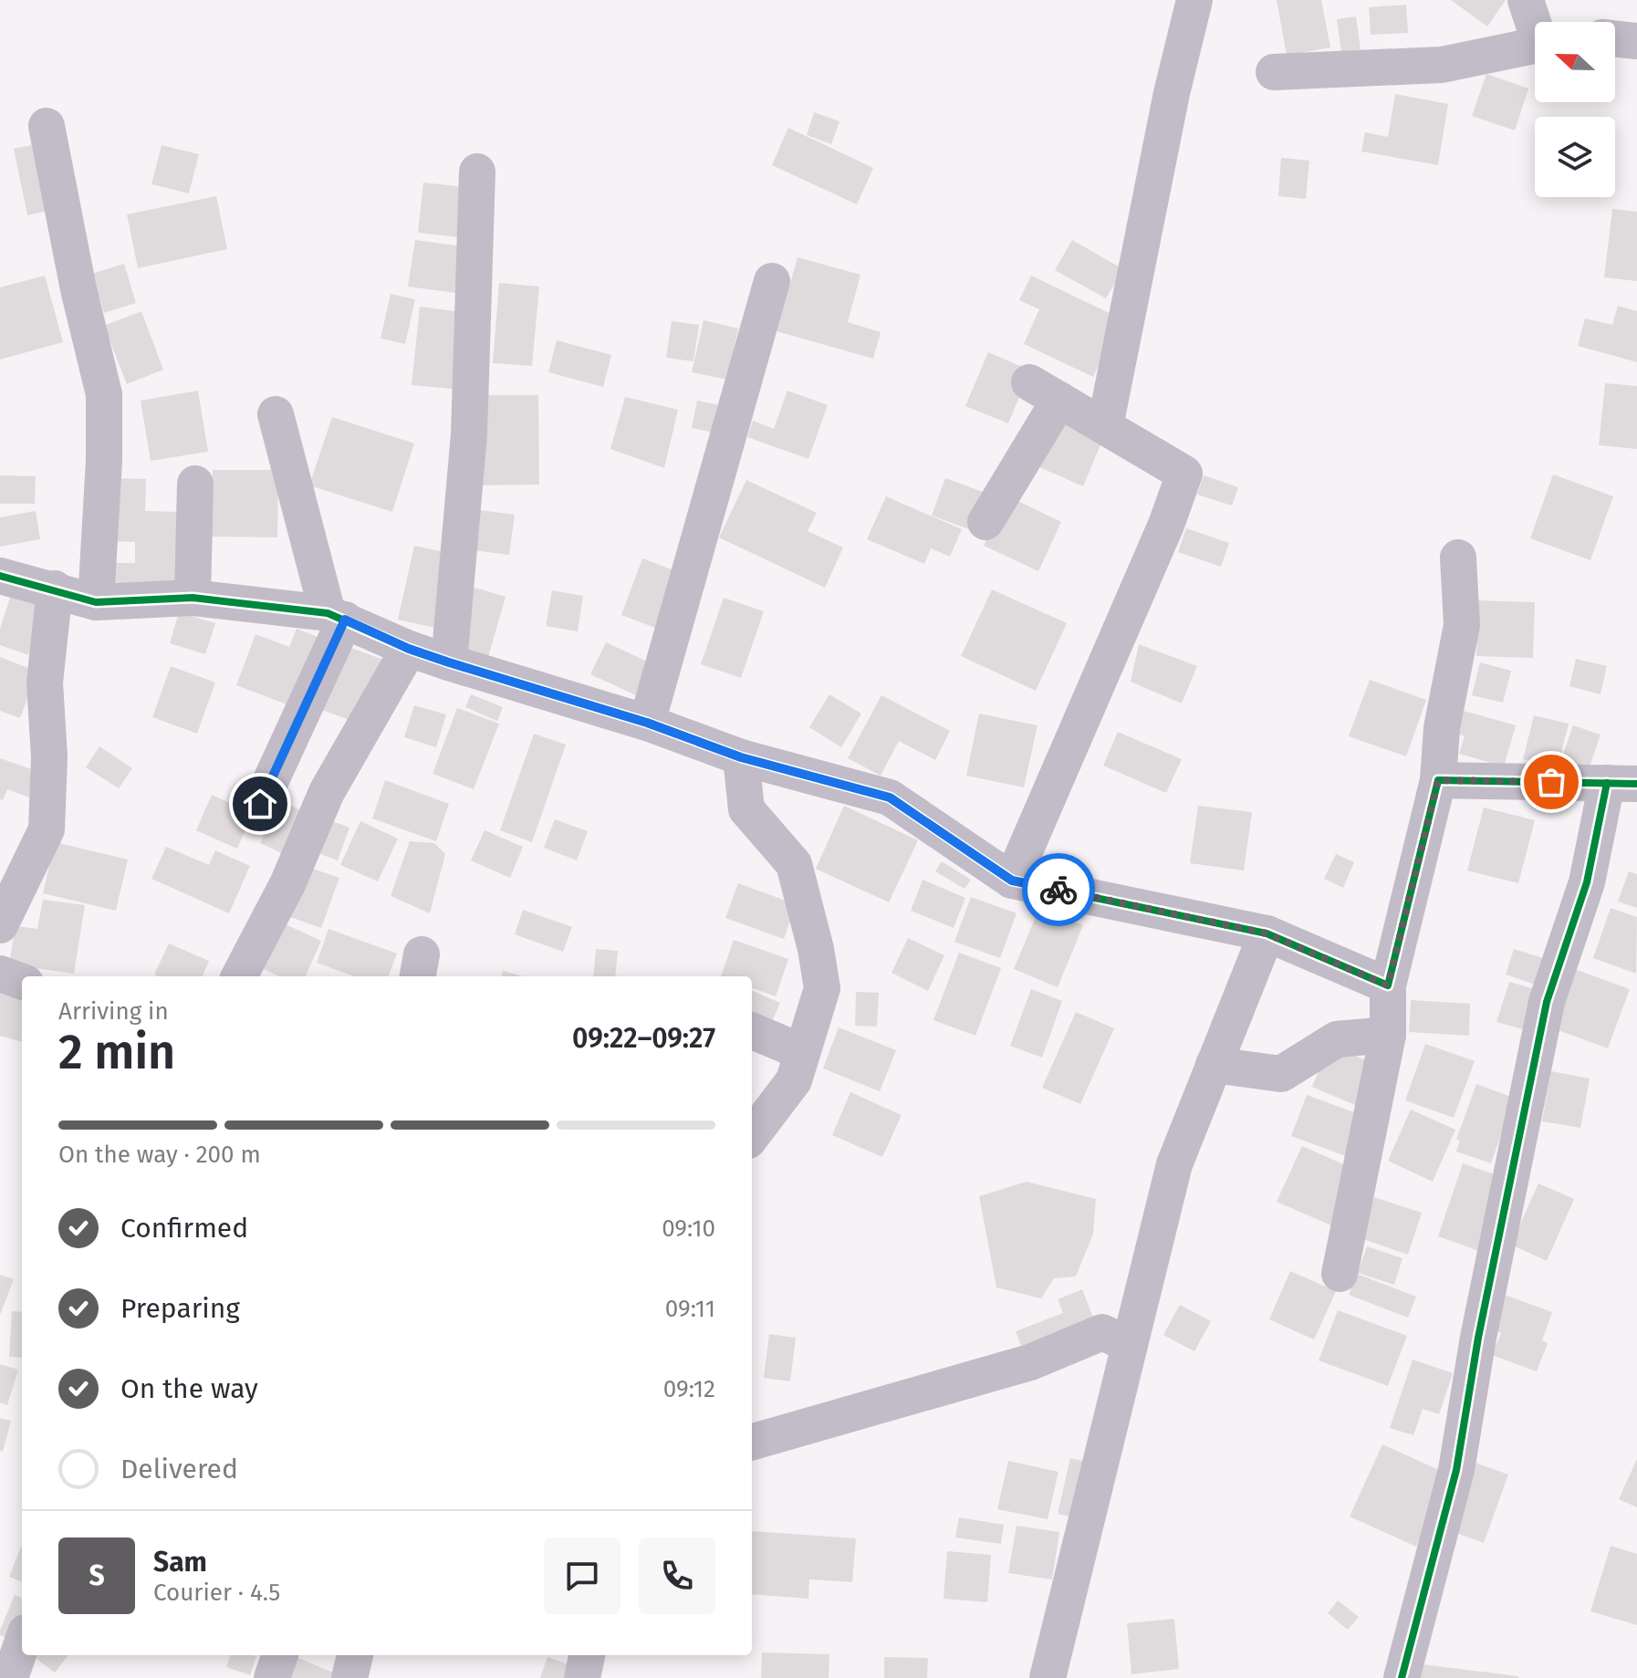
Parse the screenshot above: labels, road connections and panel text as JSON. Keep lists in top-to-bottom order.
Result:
{
  "north": "left",
  "page": {
    "heading": ["2 min", "Arriving in", "09:22–09:27"],
    "panel": ["Sam", "Courier · 4.5"],
    "bar": "On the way · 200 m",
    "list": [
      ["Confirmed", "09:10"],
      ["Preparing", "09:11"],
      ["On the way", "09:12"],
      "Delivered"
    ],
    "round": "S"
  }
}
